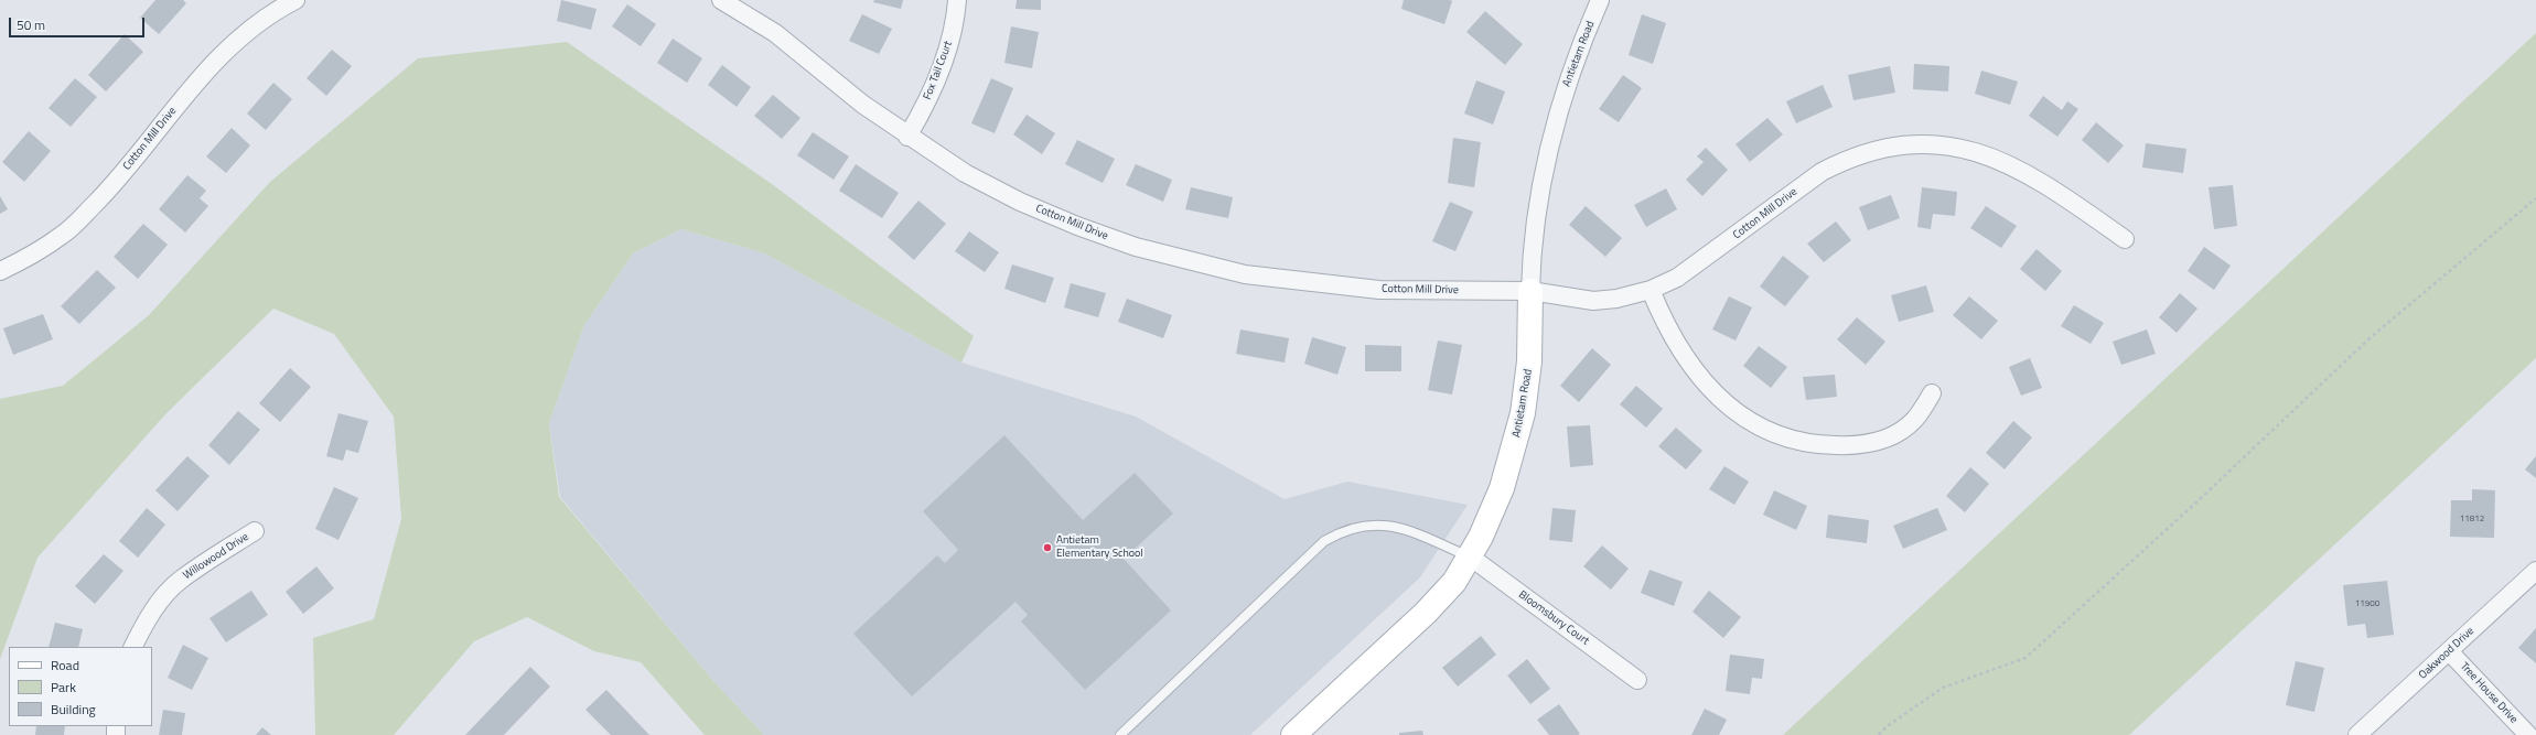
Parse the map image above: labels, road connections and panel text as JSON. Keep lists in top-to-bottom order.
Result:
{
  "streets": {
    "street": [
      "Antietam Road",
      "Fox Tail Court",
      "Cotton Mill Drive",
      "Willowood Drive",
      "Bloomsbury Court",
      "Oakwood Drive",
      "Tree House Drive"
    ]
  },
  "crossings": [
    ["Antietam Road", "Cotton Mill Drive"],
    ["Antietam Road", "Bloomsbury Court"],
    ["Fox Tail Court", "Cotton Mill Drive"],
    ["Oakwood Drive", "Tree House Drive"]
  ],
  "places": ["Antietam Elementary School"],
  "house_numbers": ["11812", "11900"],
  "legend": ["Road", "Park", "Building"],
  "scale_bar": "50 m"
}
